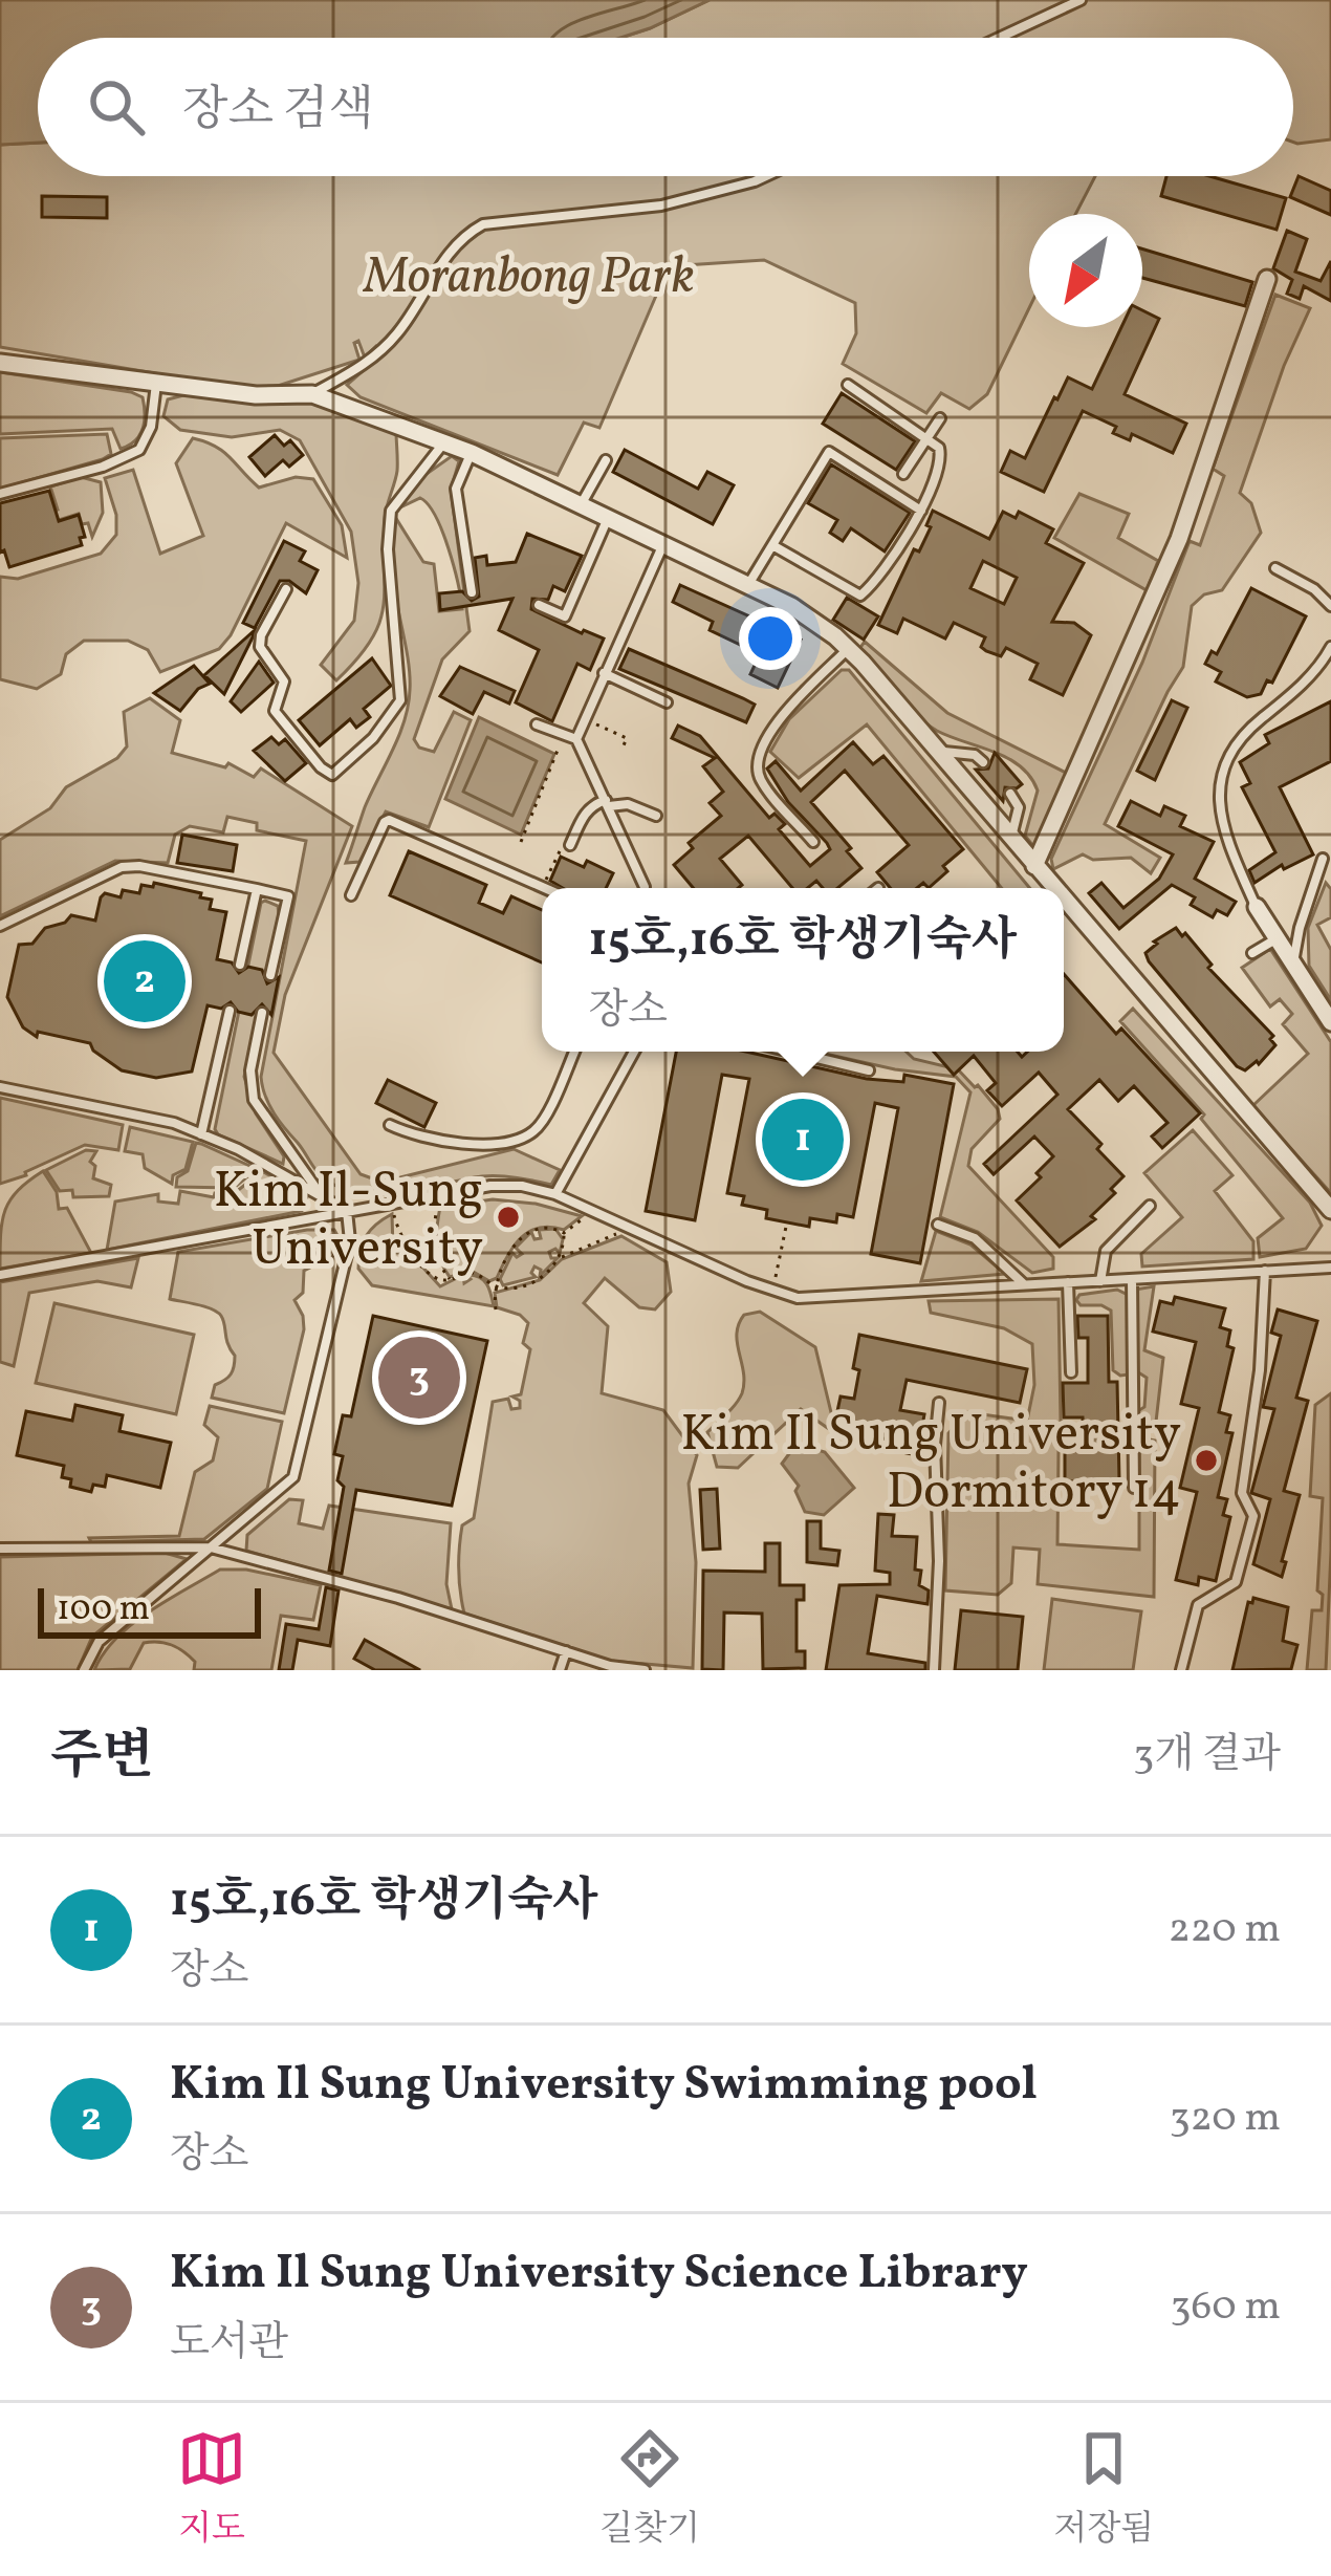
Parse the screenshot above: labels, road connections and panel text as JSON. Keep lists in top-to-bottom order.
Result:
{
  "parks": ["Moranbong Park"],
  "places": ["Kim Il-Sung University", "Kim Il Sung University Dormitory 14"],
  "scale_bar": "100 m",
  "north": "bottom left",
  "page": {
    "search": "장소 검색",
    "popup": ["15호,16호 학생기숙사", "장소"],
    "pins": ["2", "1", "3"],
    "scale": "100 m",
    "heading": ["주변", "3개 결과"],
    "list": [
      {
        "mark": "1",
        "name": "15호,16호 학생기숙사",
        "note": "장소",
        "value": "220 m"
      },
      {
        "mark": "2",
        "name": "Kim Il Sung University Swimming pool",
        "note": "장소",
        "value": "320 m"
      },
      {
        "mark": "3",
        "name": "Kim Il Sung University Science Library",
        "note": "도서관",
        "value": "360 m"
      }
    ],
    "nav": ["지도", "길찾기", "저장됨"]
  }
}
